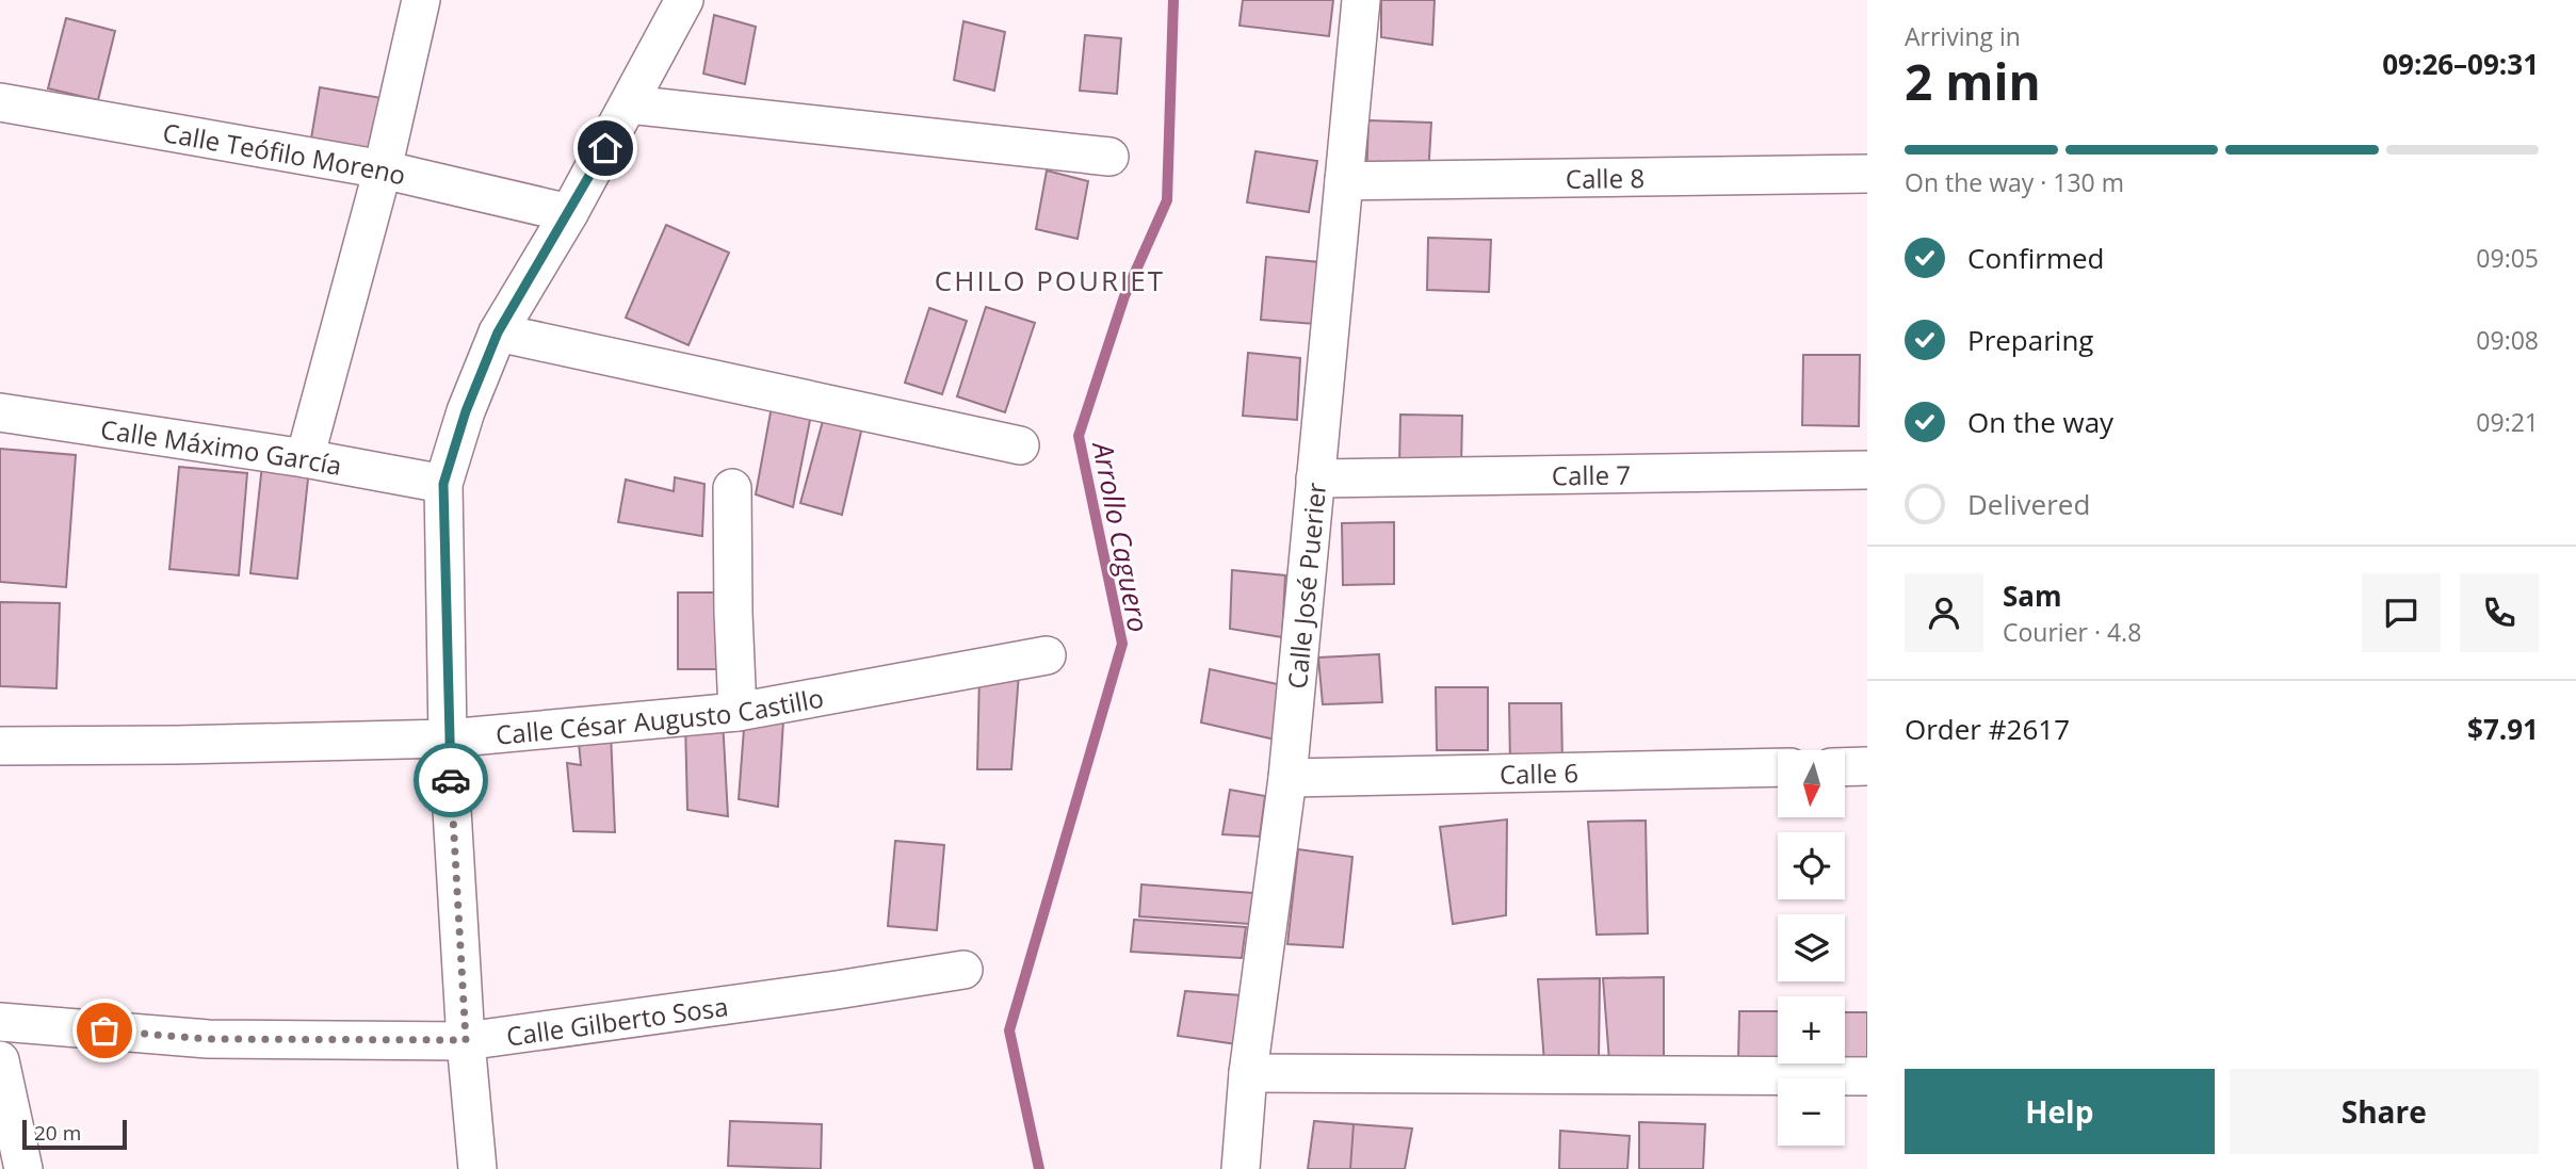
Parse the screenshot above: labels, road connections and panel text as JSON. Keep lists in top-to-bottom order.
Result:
{
  "streets": {
    "street": [
      "Calle Teófilo Moreno",
      "Calle 8",
      "Calle Máximo García",
      "Calle 7",
      "Calle José Puerier",
      "Calle César Augusto Castillo",
      "Calle 6",
      "Calle Gilberto Sosa"
    ]
  },
  "crossings": [
    ["Calle 8", "Calle José Puerier"],
    ["Calle 7", "Calle José Puerier"],
    ["Calle José Puerier", "Calle 6"]
  ],
  "districts": ["CHILO POURIET"],
  "water": ["Arrollo Caguero"],
  "scale_bar": "20 m",
  "north": "bottom",
  "page": {
    "heading": ["2 min", "Arriving in", "09:26–09:31"],
    "panel": [
      "Sam",
      "Courier · 4.8",
      "Order #2617",
      "$7.91"
    ],
    "bar": "On the way · 130 m",
    "list": [
      ["Confirmed", "09:05"],
      ["Preparing", "09:08"],
      ["On the way", "09:21"],
      "Delivered"
    ],
    "map_buttons": ["+", "−"],
    "buttons": ["Help", "Share"],
    "scale": "20 m"
  }
}
